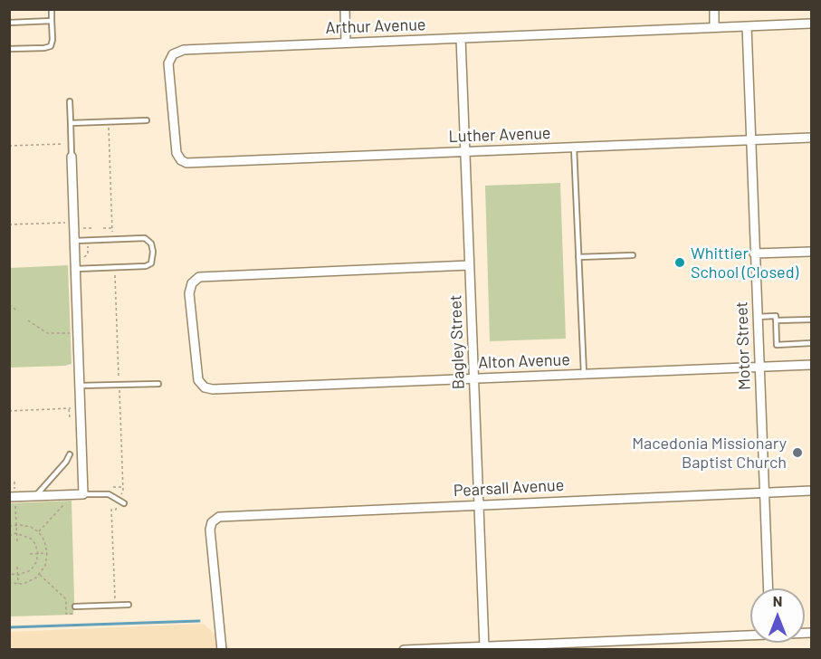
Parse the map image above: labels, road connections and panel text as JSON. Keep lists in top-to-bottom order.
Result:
{
  "streets": {
    "street": [
      "Arthur Avenue",
      "Luther Avenue",
      "Bagley Street",
      "Motor Street",
      "Alton Avenue",
      "Pearsall Avenue"
    ]
  },
  "crossings": [
    ["Arthur Avenue", "Luther Avenue"],
    ["Arthur Avenue", "Bagley Street"],
    ["Arthur Avenue", "Motor Street"],
    ["Luther Avenue", "Bagley Street"],
    ["Luther Avenue", "Motor Street"],
    ["Bagley Street", "Alton Avenue"],
    ["Bagley Street", "Pearsall Avenue"],
    ["Motor Street", "Alton Avenue"],
    ["Motor Street", "Pearsall Avenue"]
  ],
  "places": ["Whittier School (Closed)", "Macedonia Missionary Baptist Church"],
  "north": "top"
}
